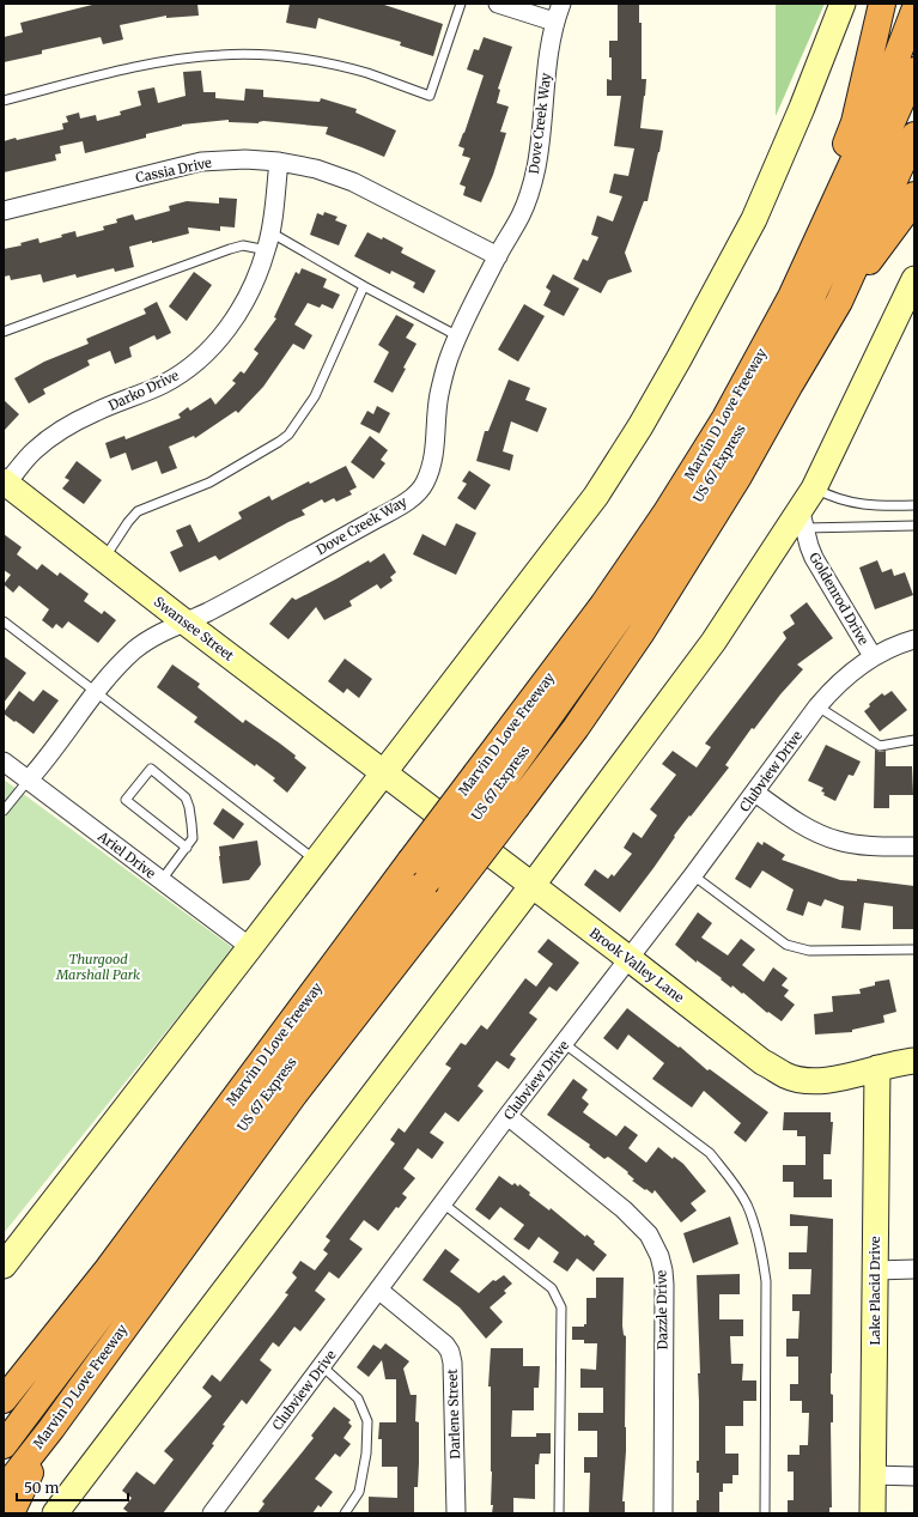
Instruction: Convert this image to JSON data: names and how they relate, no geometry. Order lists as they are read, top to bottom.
{
  "streets": {
    "highway": ["Marvin D Love Freeway", "US 67 Express"],
    "main road": ["Swansee Street", "Brook Valley Lane", "Lake Placid Drive"],
    "street": [
      "Dove Creek Way",
      "Cassia Drive",
      "Darko Drive",
      "Goldenrod Drive",
      "Clubview Drive",
      "Ariel Drive",
      "Dazzle Drive",
      "Darlene Street"
    ]
  },
  "crossings": [
    ["Dove Creek Way", "Cassia Drive"],
    ["Dove Creek Way", "Swansee Street"],
    ["Dove Creek Way", "Ariel Drive"],
    ["Cassia Drive", "Darko Drive"],
    ["Darko Drive", "Swansee Street"],
    ["Goldenrod Drive", "Clubview Drive"],
    ["Swansee Street", "Brook Valley Lane"],
    ["Clubview Drive", "Brook Valley Lane"],
    ["Clubview Drive", "Dazzle Drive"],
    ["Clubview Drive", "Darlene Street"],
    ["Brook Valley Lane", "Lake Placid Drive"]
  ],
  "parks": ["Thurgood Marshall Park"],
  "scale_bar": "50 m"
}
